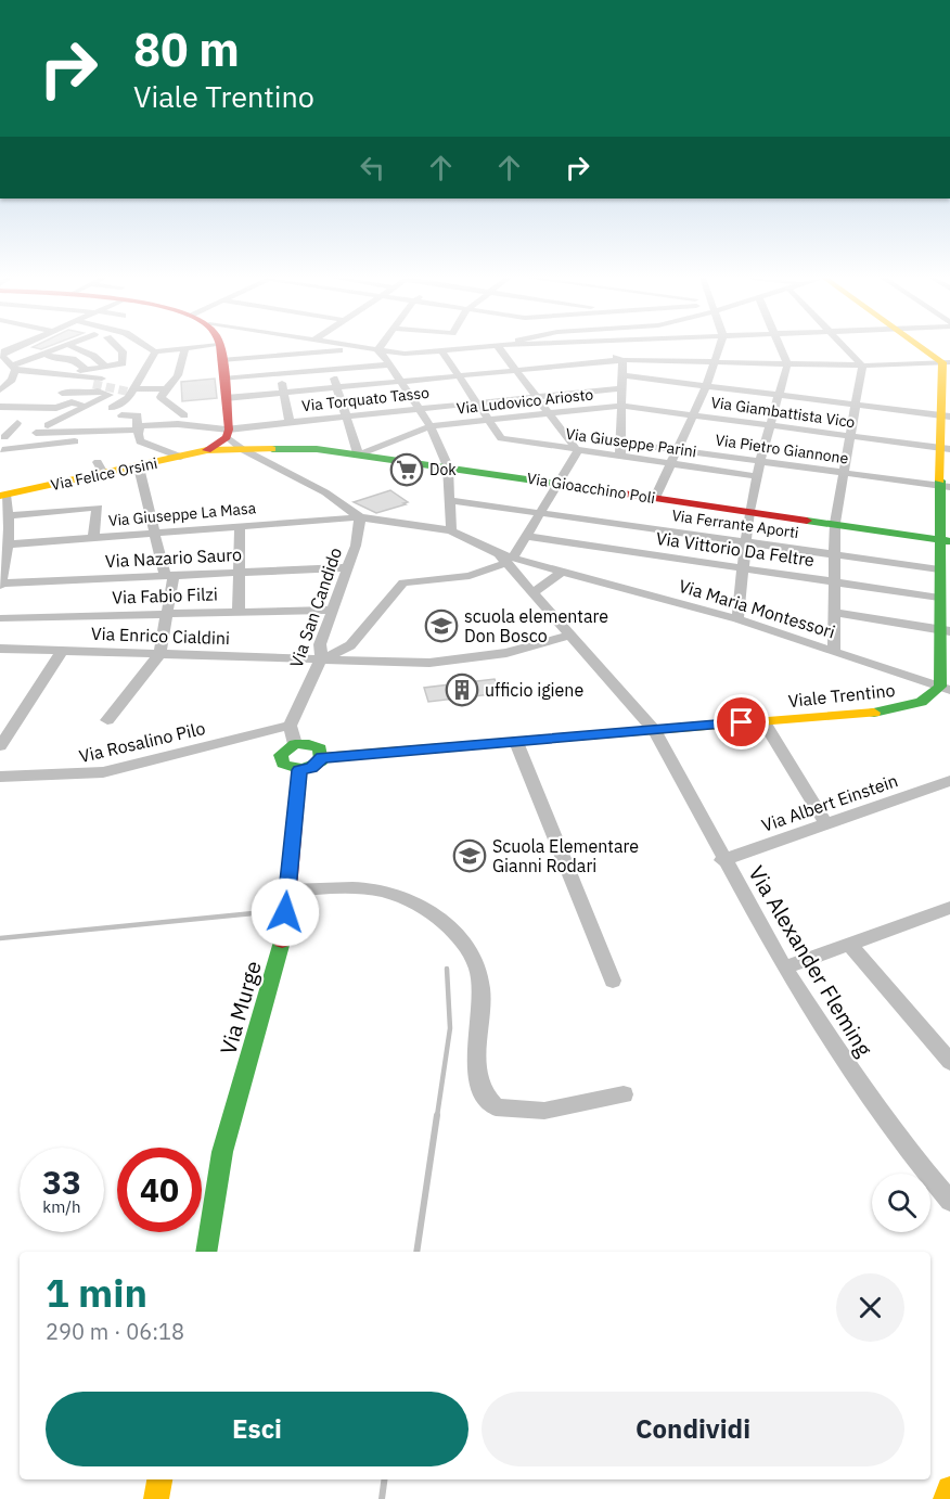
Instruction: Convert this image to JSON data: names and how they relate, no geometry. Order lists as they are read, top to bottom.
{
  "streets": {
    "street": [
      "Via Torquato Tasso",
      "Via Ludovico Ariosto",
      "Via Giambattista Vico",
      "Via Giuseppe Parini",
      "Via Pietro Giannone",
      "Via Felice Orsini",
      "Via Gioacchino Poli",
      "Via Giuseppe La Masa",
      "Via Ferrante Aporti",
      "Via Vittorio Da Feltre",
      "Via Nazario Sauro",
      "Via Fabio Filzi",
      "Via San Candido",
      "Via Maria Montessori",
      "Via Enrico Cialdini",
      "Viale Trentino",
      "Via Rosalino Pilo",
      "Via Albert Einstein",
      "Via Alexander Fleming",
      "Via Murge"
    ]
  },
  "crossings": [
    ["Via Ludovico Ariosto", "Via Giambattista Vico"],
    ["Via Ludovico Ariosto", "Via Giuseppe Parini"],
    ["Via Ludovico Ariosto", "Via Gioacchino Poli"],
    ["Via Felice Orsini", "Via Gioacchino Poli"],
    ["Via Giuseppe La Masa", "Via San Candido"],
    ["Via Giuseppe La Masa", "Via Maria Montessori"],
    ["Via Giuseppe La Masa", "Via Alexander Fleming"],
    ["Via Ferrante Aporti", "Via Vittorio Da Feltre"],
    ["Via Nazario Sauro", "Via San Candido"],
    ["Via Fabio Filzi", "Via San Candido"],
    ["Via San Candido", "Via Enrico Cialdini"],
    ["Via San Candido", "Via Rosalino Pilo"],
    ["Via Maria Montessori", "Viale Trentino"],
    ["Via Maria Montessori", "Via Alexander Fleming"],
    ["Via Enrico Cialdini", "Via Alexander Fleming"],
    ["Viale Trentino", "Via Alexander Fleming"],
    ["Viale Trentino", "Via Murge"],
    ["Via Albert Einstein", "Via Alexander Fleming"]
  ],
  "places": {
    "supermarket": ["Dok"],
    "school or university": ["scuola elementare Don Bosco", "Scuola Elementare Gianni Rodari"],
    "building": ["ufficio igiene"]
  },
  "page": {
    "turn": ["80 m", "Viale Trentino"],
    "speed": "33 km/h",
    "limit": "40",
    "heading": ["1 min", "290 m · 06:18"],
    "buttons": ["Esci", "Condividi"]
  }
}
